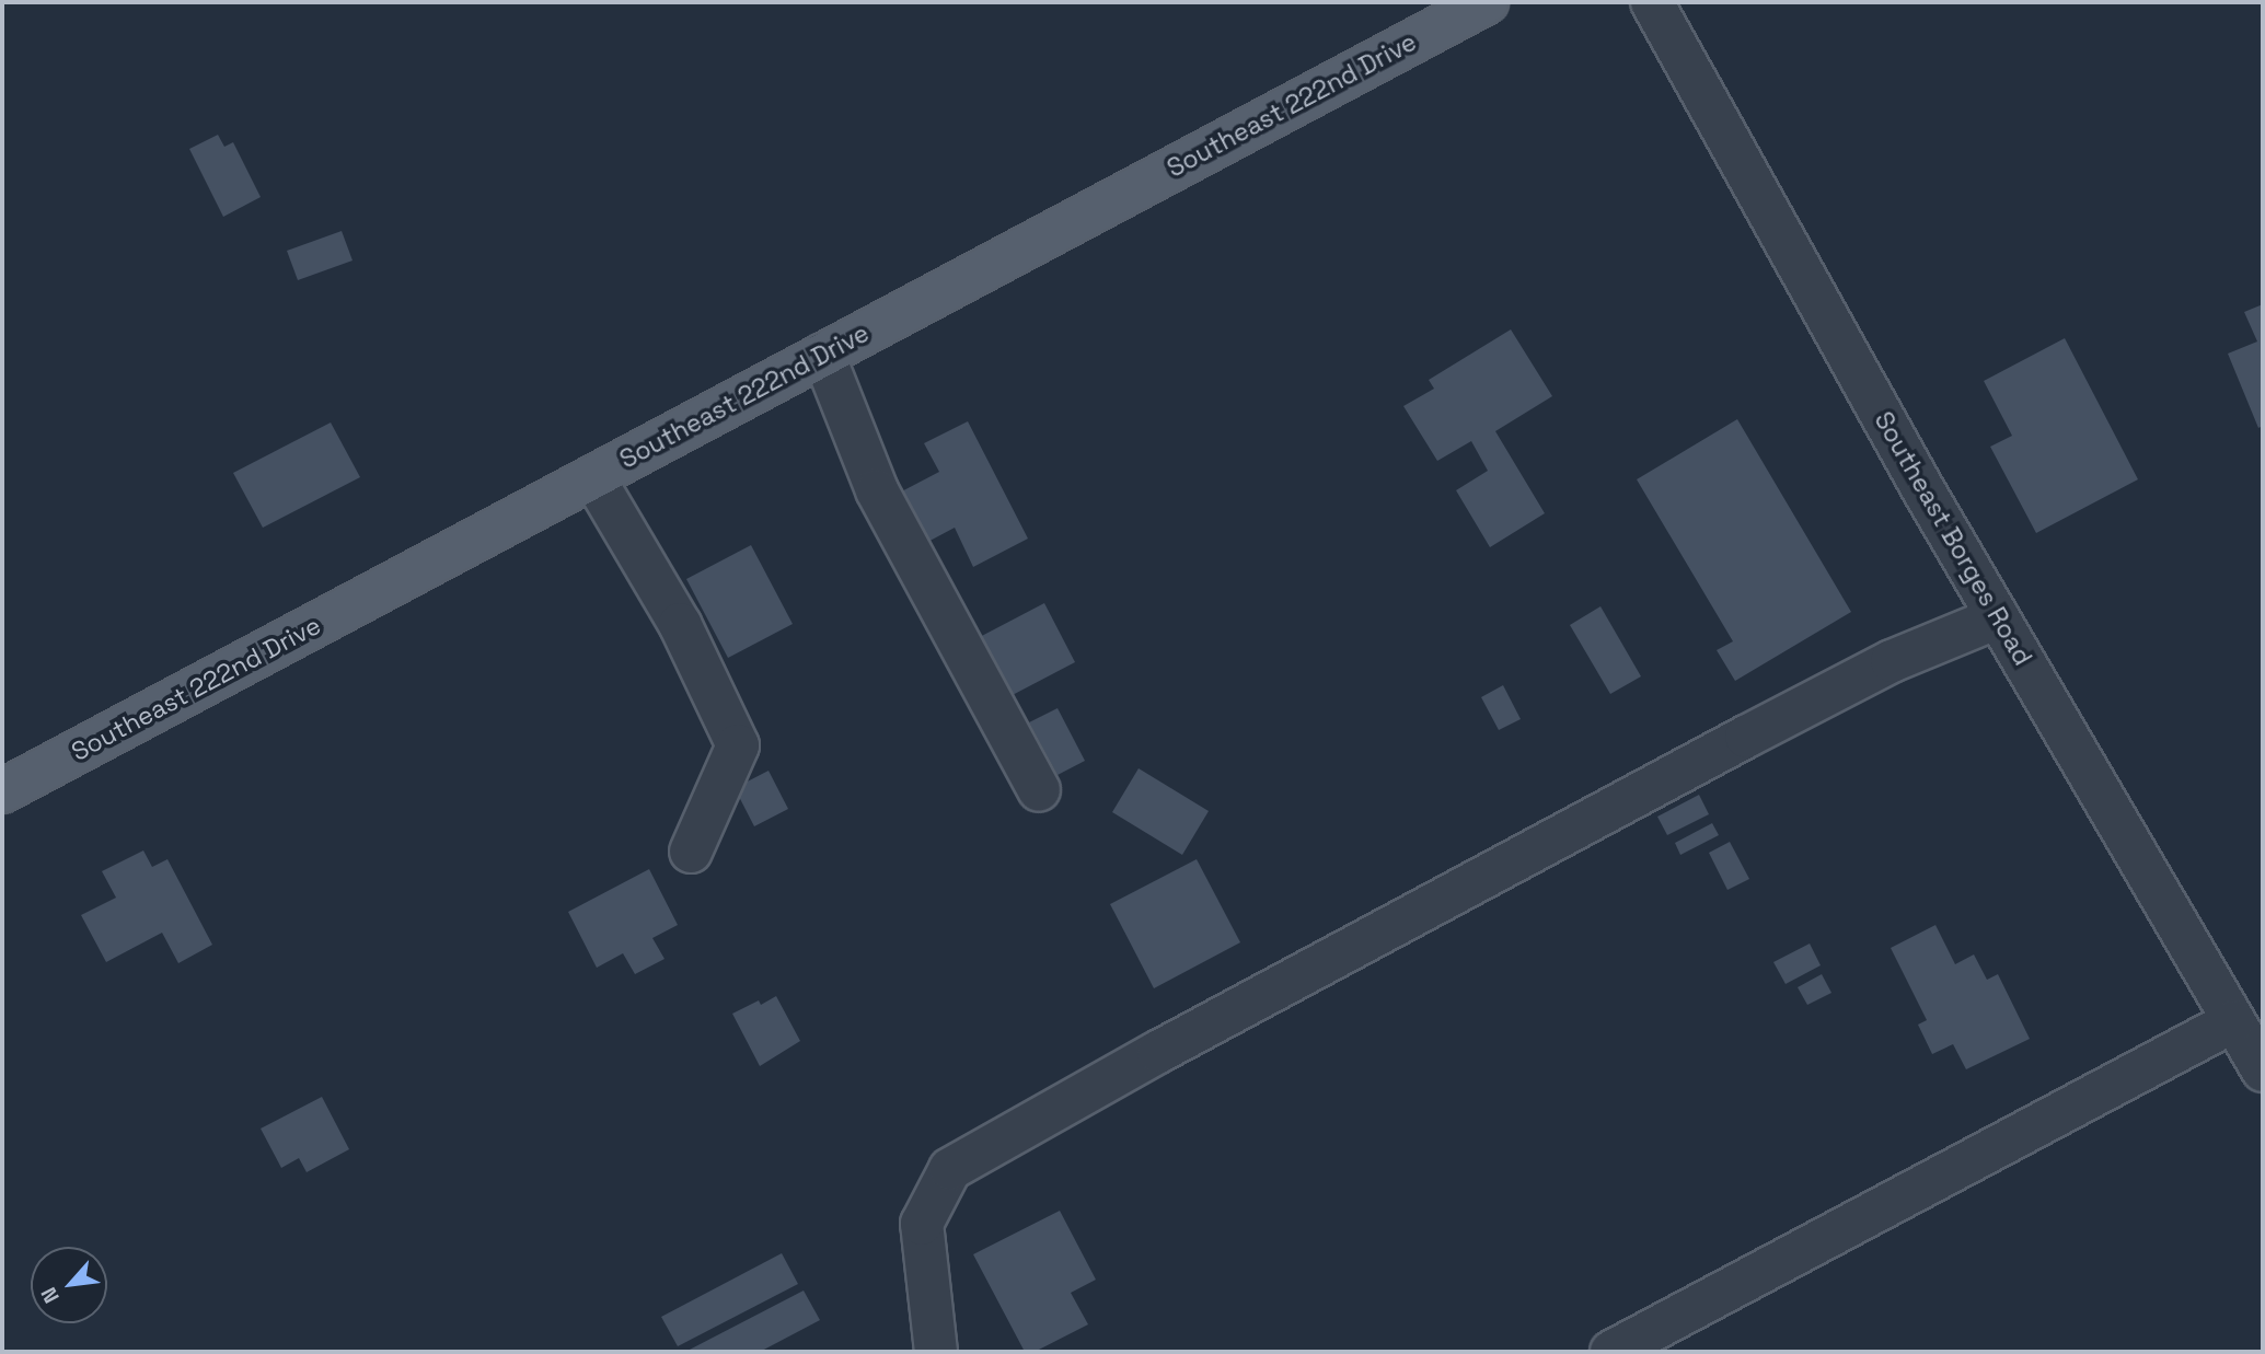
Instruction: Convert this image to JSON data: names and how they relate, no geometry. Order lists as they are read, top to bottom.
{
  "streets": {
    "main road": ["Southeast 222nd Drive"],
    "street": ["Southeast Borges Road"]
  },
  "north": "bottom left"
}
